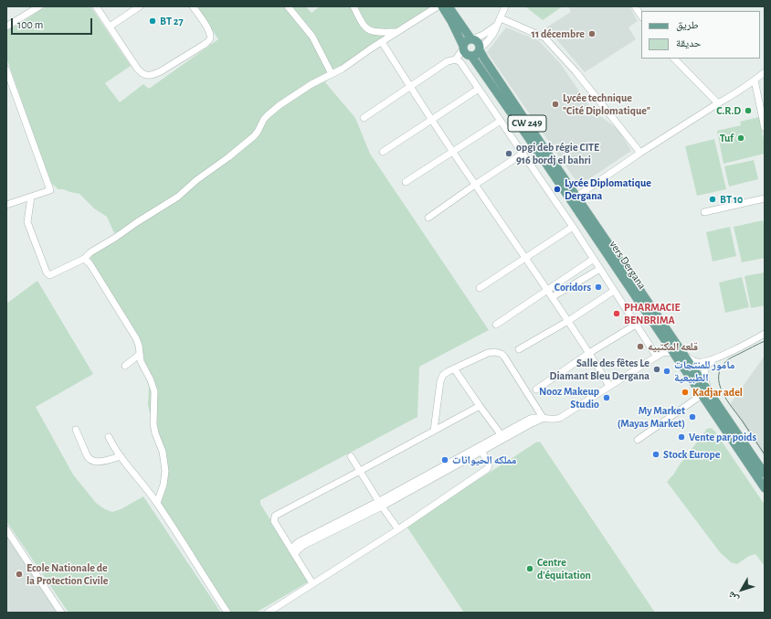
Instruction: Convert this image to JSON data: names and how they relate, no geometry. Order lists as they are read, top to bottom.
{
  "streets": {
    "main road": ["CW 249", "vers Dergana"]
  },
  "crossings": [
    ["CW 249", "vers Dergana"]
  ],
  "places": [
    "BT 27",
    "11 décembre",
    "Lycée technique \"Cité Diplomatique\"",
    "C.R.D",
    "Tuf",
    "opgi deb régie CITE 916 bordj el bahri",
    "Lycée Diplomatique Dergana",
    "BT 10",
    "Coridors",
    "PHARMACIE BENBRIMA",
    "قلعه المكتبيه",
    "Salle des fêtes Le Diamant Bleu Dergana",
    "مامور للمنتجات الطبيعية",
    "Kadjar adel",
    "Nooz Makeup Studio",
    "My Market (Mayas Market)",
    "Vente par poids",
    "Stock Europe",
    "مملكه الحيوانات",
    "Centre d'équitation",
    "Ecole Nationale de la Protection Civile"
  ],
  "legend": ["طريق", "حديقة"],
  "scale_bar": "100 m",
  "north": "bottom left"
}
